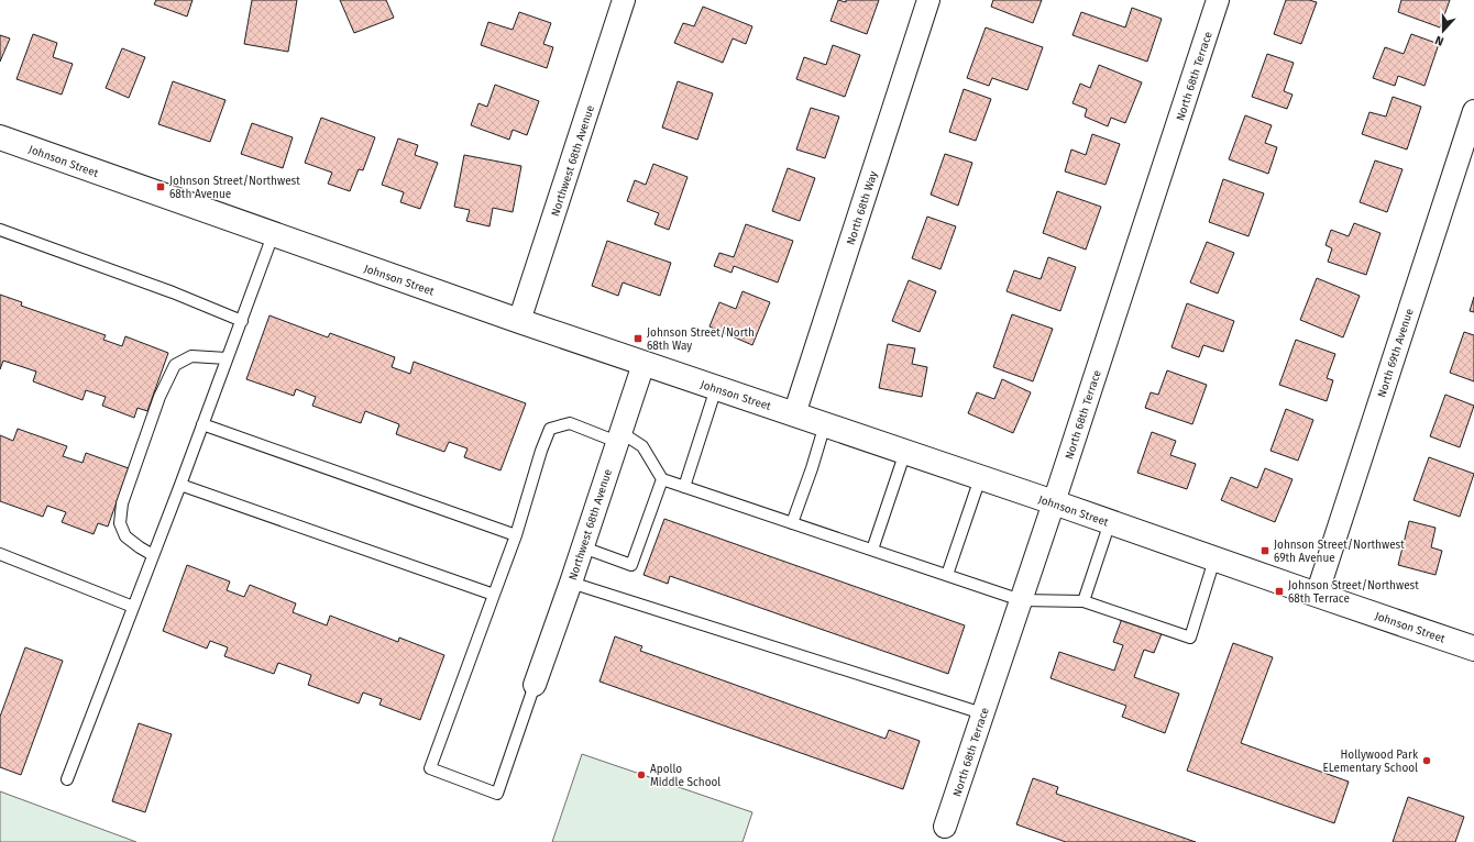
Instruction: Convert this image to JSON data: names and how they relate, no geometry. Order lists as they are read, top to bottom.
{
  "streets": {
    "street": [
      "North 68th Terrace",
      "Johnson Street",
      "Northwest 68th Avenue",
      "North 68th Way",
      "North 69th Avenue"
    ]
  },
  "crossings": [
    ["North 68th Terrace", "Johnson Street"],
    ["Johnson Street", "Northwest 68th Avenue"],
    ["Johnson Street", "North 68th Way"],
    ["Johnson Street", "North 69th Avenue"]
  ],
  "places": {
    "transit": [
      "Johnson Street/Northwest 68th Avenue",
      "Johnson Street/North 68th Way",
      "Johnson Street/Northwest 69th Avenue",
      "Johnson Street/Northwest 68th Terrace"
    ],
    "other": ["Hollywood Park ELementary School", "Apollo Middle School"]
  },
  "north": "bottom"
}
